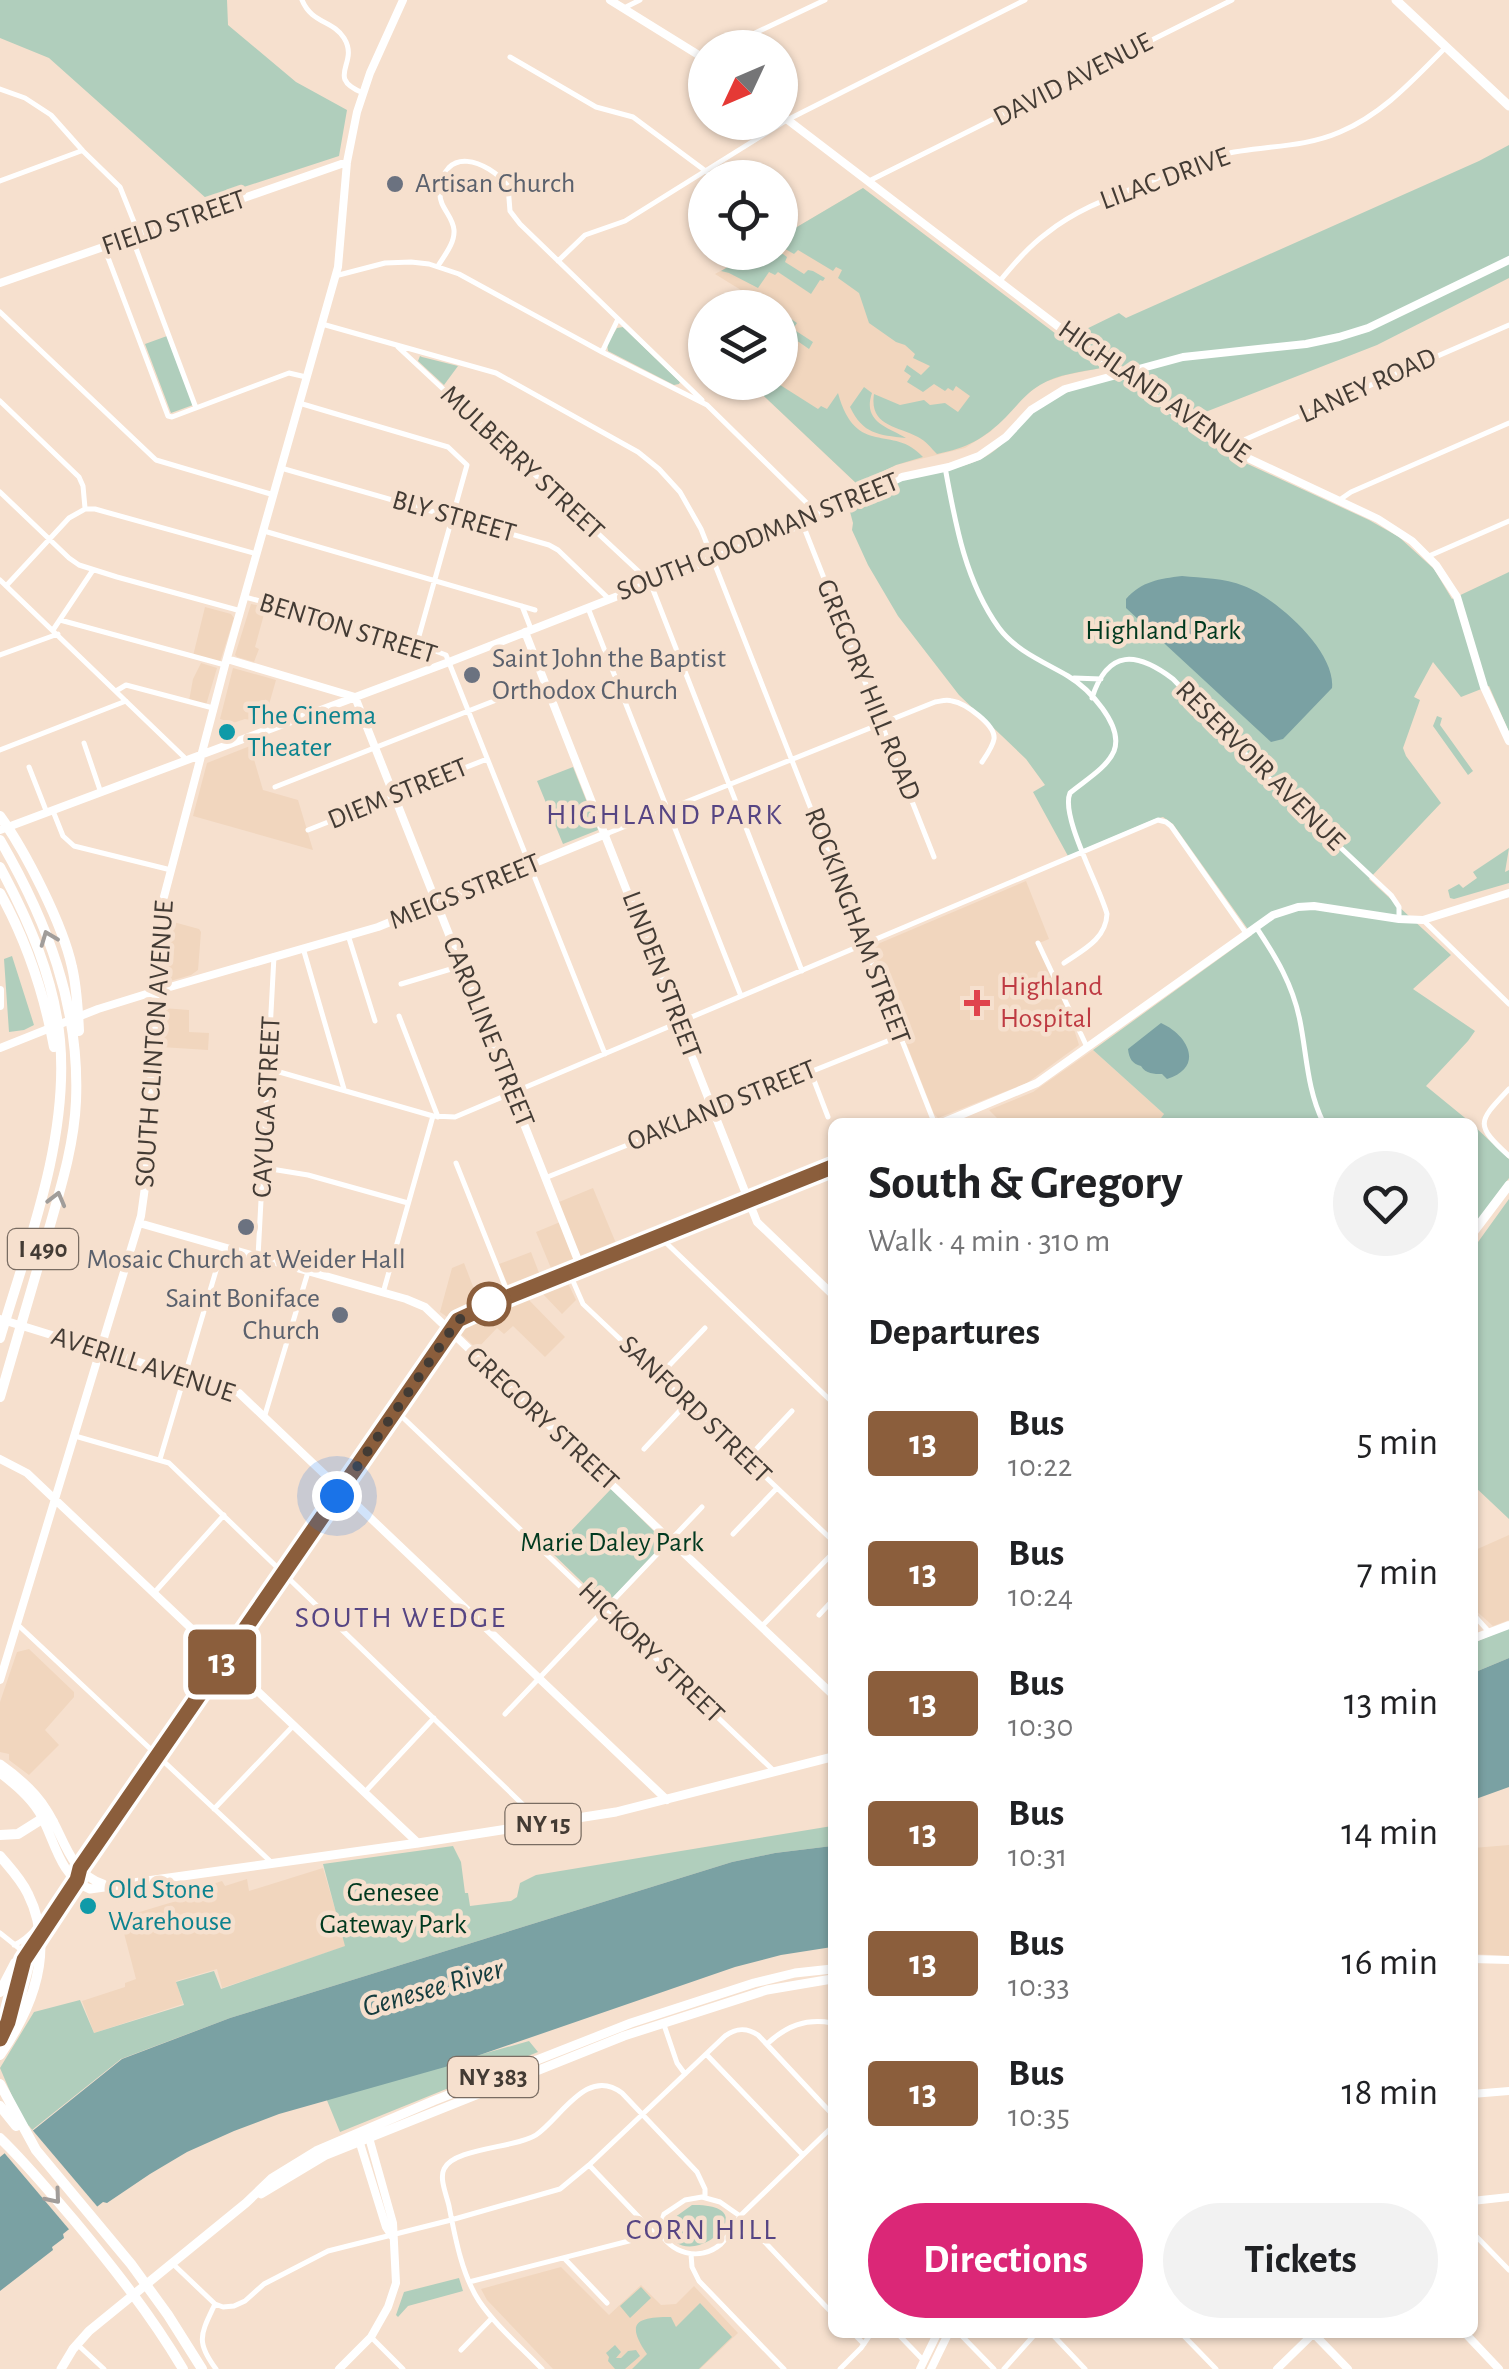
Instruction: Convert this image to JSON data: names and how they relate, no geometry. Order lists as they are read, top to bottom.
{
  "streets": {
    "highway": ["I 490"],
    "main road": ["NY 15", "NY 383"],
    "street": [
      "DAVID AVENUE",
      "LILAC DRIVE",
      "FIELD STREET",
      "LANEY ROAD",
      "HIGHLAND AVENUE",
      "MULBERRY STREET",
      "BLY STREET",
      "SOUTH GOODMAN STREET",
      "BENTON STREET",
      "GREGORY HILL ROAD",
      "RESERVOIR AVENUE",
      "DIEM STREET",
      "MEIGS STREET",
      "ROCKINGHAM STREET",
      "LINDEN STREET",
      "CAROLINE STREET",
      "SOUTH CLINTON AVENUE",
      "OAKLAND STREET",
      "CAYUGA STREET",
      "AVERILL AVENUE",
      "SANFORD STREET",
      "GREGORY STREET",
      "HICKORY STREET"
    ]
  },
  "crossings": [
    ["DAVID AVENUE", "HIGHLAND AVENUE"],
    ["LILAC DRIVE", "HIGHLAND AVENUE"],
    ["FIELD STREET", "SOUTH CLINTON AVENUE"],
    ["LANEY ROAD", "HIGHLAND AVENUE"],
    ["HIGHLAND AVENUE", "SOUTH GOODMAN STREET"],
    ["MULBERRY STREET", "SOUTH GOODMAN STREET"],
    ["MULBERRY STREET", "MEIGS STREET"],
    ["MULBERRY STREET", "ROCKINGHAM STREET"],
    ["BLY STREET", "SOUTH GOODMAN STREET"],
    ["BLY STREET", "SOUTH CLINTON AVENUE"],
    ["SOUTH GOODMAN STREET", "BENTON STREET"],
    ["SOUTH GOODMAN STREET", "GREGORY HILL ROAD"],
    ["SOUTH GOODMAN STREET", "ROCKINGHAM STREET"],
    ["SOUTH GOODMAN STREET", "LINDEN STREET"],
    ["SOUTH GOODMAN STREET", "CAROLINE STREET"],
    ["SOUTH GOODMAN STREET", "SOUTH CLINTON AVENUE"],
    ["SOUTH GOODMAN STREET", "I 490"],
    ["BENTON STREET", "DIEM STREET"],
    ["BENTON STREET", "MEIGS STREET"],
    ["BENTON STREET", "SOUTH CLINTON AVENUE"],
    ["GREGORY HILL ROAD", "MEIGS STREET"],
    ["DIEM STREET", "CAROLINE STREET"],
    ["MEIGS STREET", "ROCKINGHAM STREET"],
    ["MEIGS STREET", "LINDEN STREET"],
    ["MEIGS STREET", "CAROLINE STREET"],
    ["MEIGS STREET", "SOUTH CLINTON AVENUE"],
    ["MEIGS STREET", "CAYUGA STREET"],
    ["ROCKINGHAM STREET", "SOUTH CLINTON AVENUE"],
    ["ROCKINGHAM STREET", "OAKLAND STREET"],
    ["LINDEN STREET", "OAKLAND STREET"],
    ["CAROLINE STREET", "OAKLAND STREET"],
    ["SOUTH CLINTON AVENUE", "AVERILL AVENUE"],
    ["SOUTH CLINTON AVENUE", "GREGORY STREET"],
    ["CAYUGA STREET", "GREGORY STREET"],
    ["AVERILL AVENUE", "NY 15"],
    ["HICKORY STREET", "NY 15"]
  ],
  "districts": ["HIGHLAND PARK", "SOUTH WEDGE", "CORN HILL"],
  "water": ["Genesee River"],
  "parks": ["Highland Park", "Marie Daley Park", "Genesee Gateway Park"],
  "places": {
    "other": [
      "Artisan Church",
      "Saint John the Baptist Orthodox Church",
      "The Cinema Theater",
      "Mosaic Church at Weider Hall",
      "Saint Boniface Church",
      "Old Stone Warehouse"
    ],
    "health": ["Highland Hospital"]
  },
  "lines": ["bus line 13"],
  "north": "bottom left",
  "page": {
    "on_map": "13",
    "heading": [
      ["South & Gregory", "Walk · 4 min · 310 m"],
      "Departures"
    ],
    "list": [
      {
        "mark": "13",
        "name": "Bus",
        "note": "10:22",
        "value": "5 min"
      },
      {
        "mark": "13",
        "name": "Bus",
        "note": "10:24",
        "value": "7 min"
      },
      {
        "mark": "13",
        "name": "Bus",
        "note": "10:30",
        "value": "13 min"
      },
      {
        "mark": "13",
        "name": "Bus",
        "note": "10:31",
        "value": "14 min"
      },
      {
        "mark": "13",
        "name": "Bus",
        "note": "10:33",
        "value": "16 min"
      },
      {
        "mark": "13",
        "name": "Bus",
        "note": "10:35",
        "value": "18 min"
      }
    ],
    "buttons": ["Directions", "Tickets"]
  }
}
